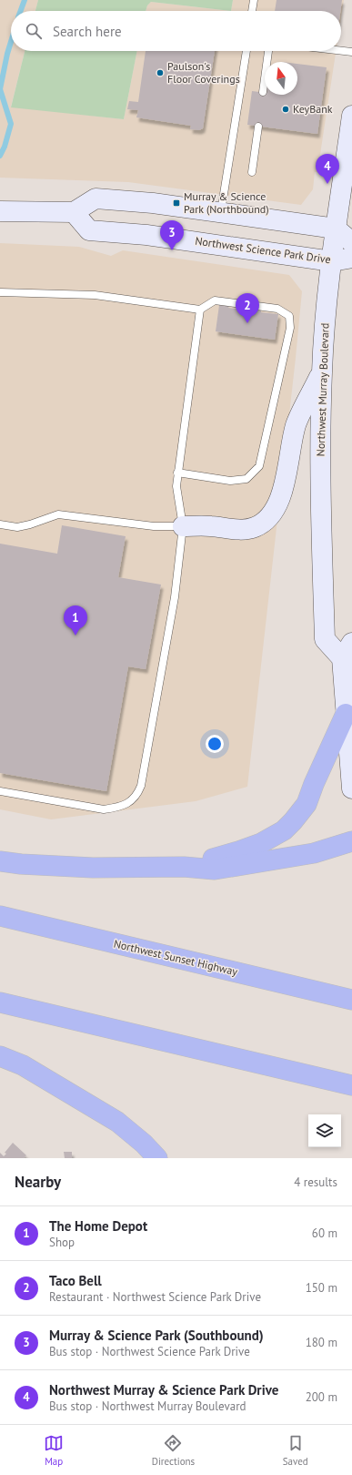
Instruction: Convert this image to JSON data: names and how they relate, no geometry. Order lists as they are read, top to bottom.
{
  "streets": {
    "highway": ["Northwest Sunset Highway"],
    "main road": ["Northwest Science Park Drive", "Northwest Murray Boulevard"]
  },
  "crossings": [
    ["Northwest Science Park Drive", "Northwest Murray Boulevard"]
  ],
  "places": {
    "other": ["Paulson's Floor Coverings", "KeyBank"],
    "transit": ["Murray & Science Park (Northbound)"]
  },
  "north": "top",
  "page": {
    "search": "Search here",
    "pins": [
      "4",
      "3",
      "2",
      "1"
    ],
    "heading": ["Nearby", "4 results"],
    "list": [
      {
        "mark": "1",
        "name": "The Home Depot",
        "note": "Shop",
        "value": "60 m"
      },
      {
        "mark": "2",
        "name": "Taco Bell",
        "note": "Restaurant · Northwest Science Park Drive",
        "value": "150 m"
      },
      {
        "mark": "3",
        "name": "Murray & Science Park (Southbound)",
        "note": "Bus stop · Northwest Science Park Drive",
        "value": "180 m"
      },
      {
        "mark": "4",
        "name": "Northwest Murray & Science Park Drive",
        "note": "Bus stop · Northwest Murray Boulevard",
        "value": "200 m"
      }
    ],
    "nav": ["Map", "Directions", "Saved"]
  }
}
